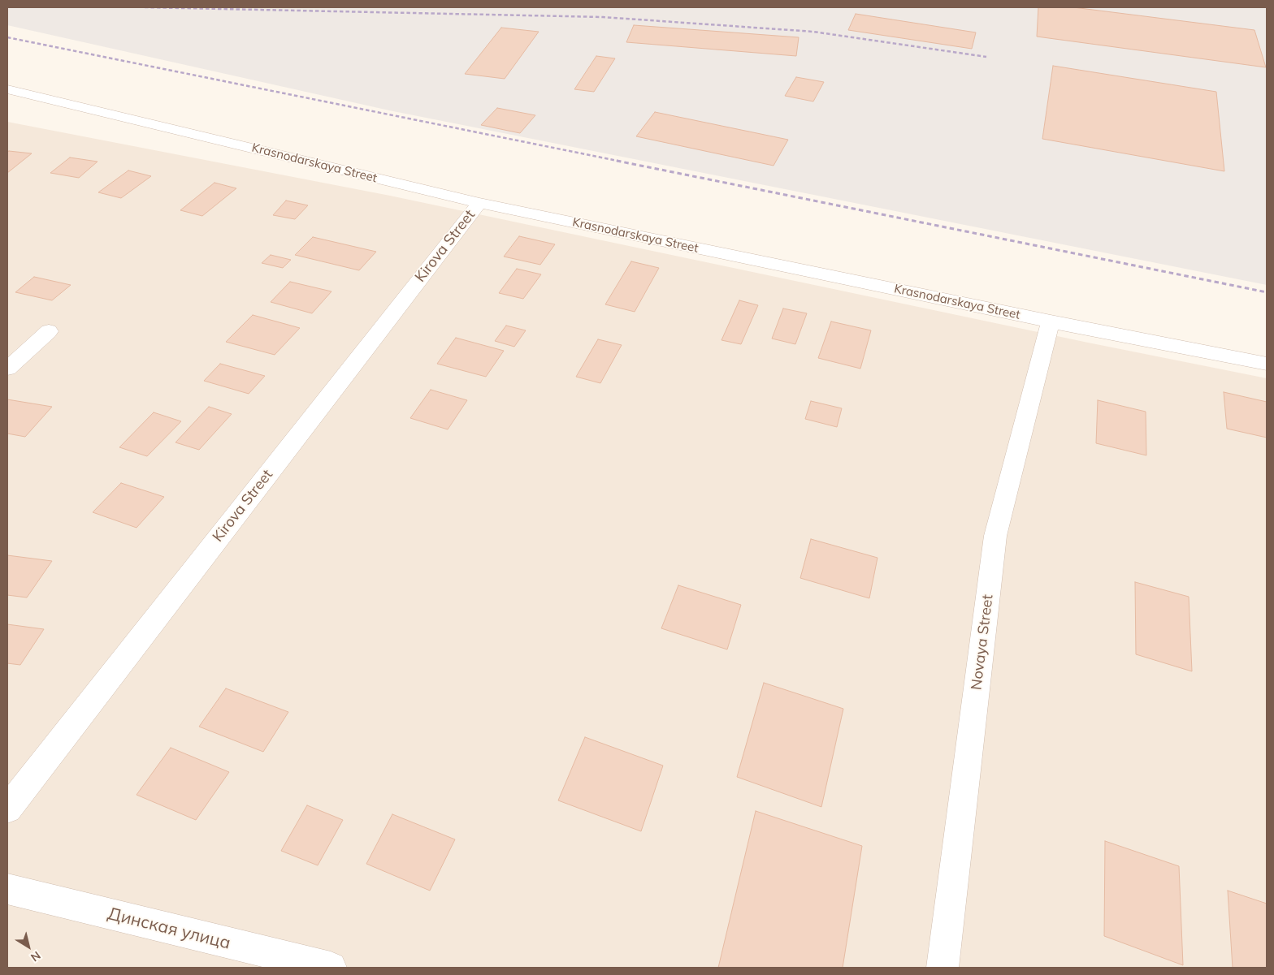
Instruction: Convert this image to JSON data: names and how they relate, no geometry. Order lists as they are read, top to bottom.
{
  "streets": {
    "street": [
      "Krasnodarskaya Street",
      "Kirova Street",
      "Novaya Street",
      "Динская улица"
    ]
  },
  "crossings": [
    ["Krasnodarskaya Street", "Kirova Street"],
    ["Krasnodarskaya Street", "Novaya Street"]
  ],
  "north": "bottom right"
}
